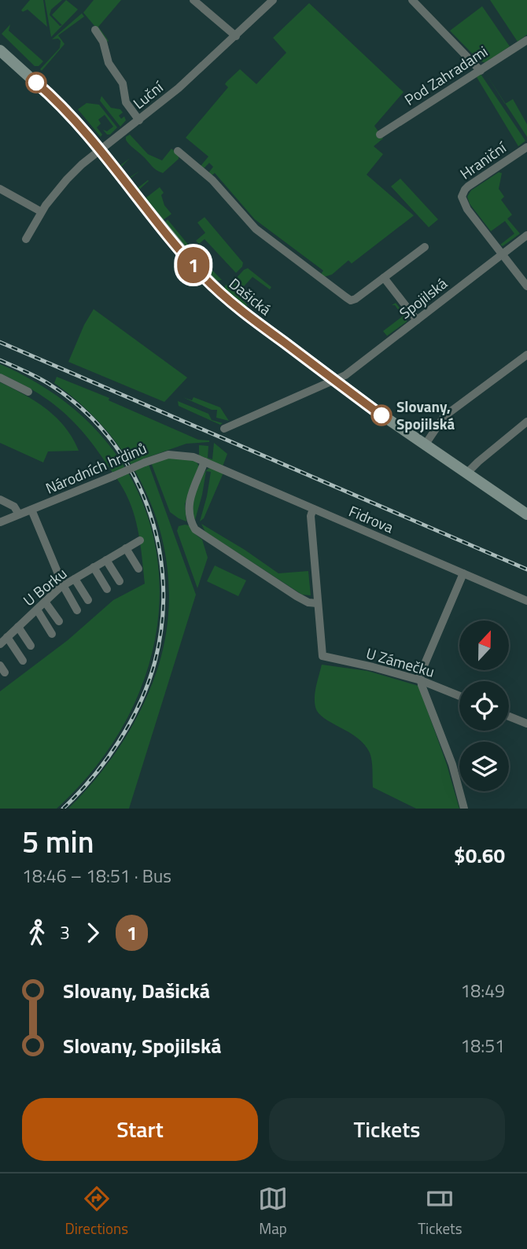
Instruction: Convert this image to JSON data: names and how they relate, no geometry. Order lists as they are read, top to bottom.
{
  "streets": {
    "main road": ["Dašická"],
    "street": [
      "Pod Zahradami",
      "Luční",
      "Hraniční",
      "Spojilská",
      "Národních hrdinů",
      "Fidrova",
      "U Borku",
      "U Zámečku"
    ]
  },
  "crossings": [
    ["Luční", "Dašická"],
    ["Hraniční", "Spojilská"],
    ["Dašická", "Spojilská"],
    ["Národních hrdinů", "Fidrova"]
  ],
  "places": ["Slovany, Spojilská"],
  "lines": ["bus line 1"],
  "north": "top",
  "page": {
    "on_map": "1",
    "heading": ["5 min", "18:46 – 18:51 · Bus", "$0.60"],
    "legs": ["3", "1"],
    "list": [
      {
        "name": "Slovany, Dašická",
        "value": "18:49"
      },
      {
        "name": "Slovany, Spojilská",
        "value": "18:51"
      }
    ],
    "buttons": ["Start", "Tickets"],
    "tabs": ["Directions", "Map", "Tickets"]
  }
}
